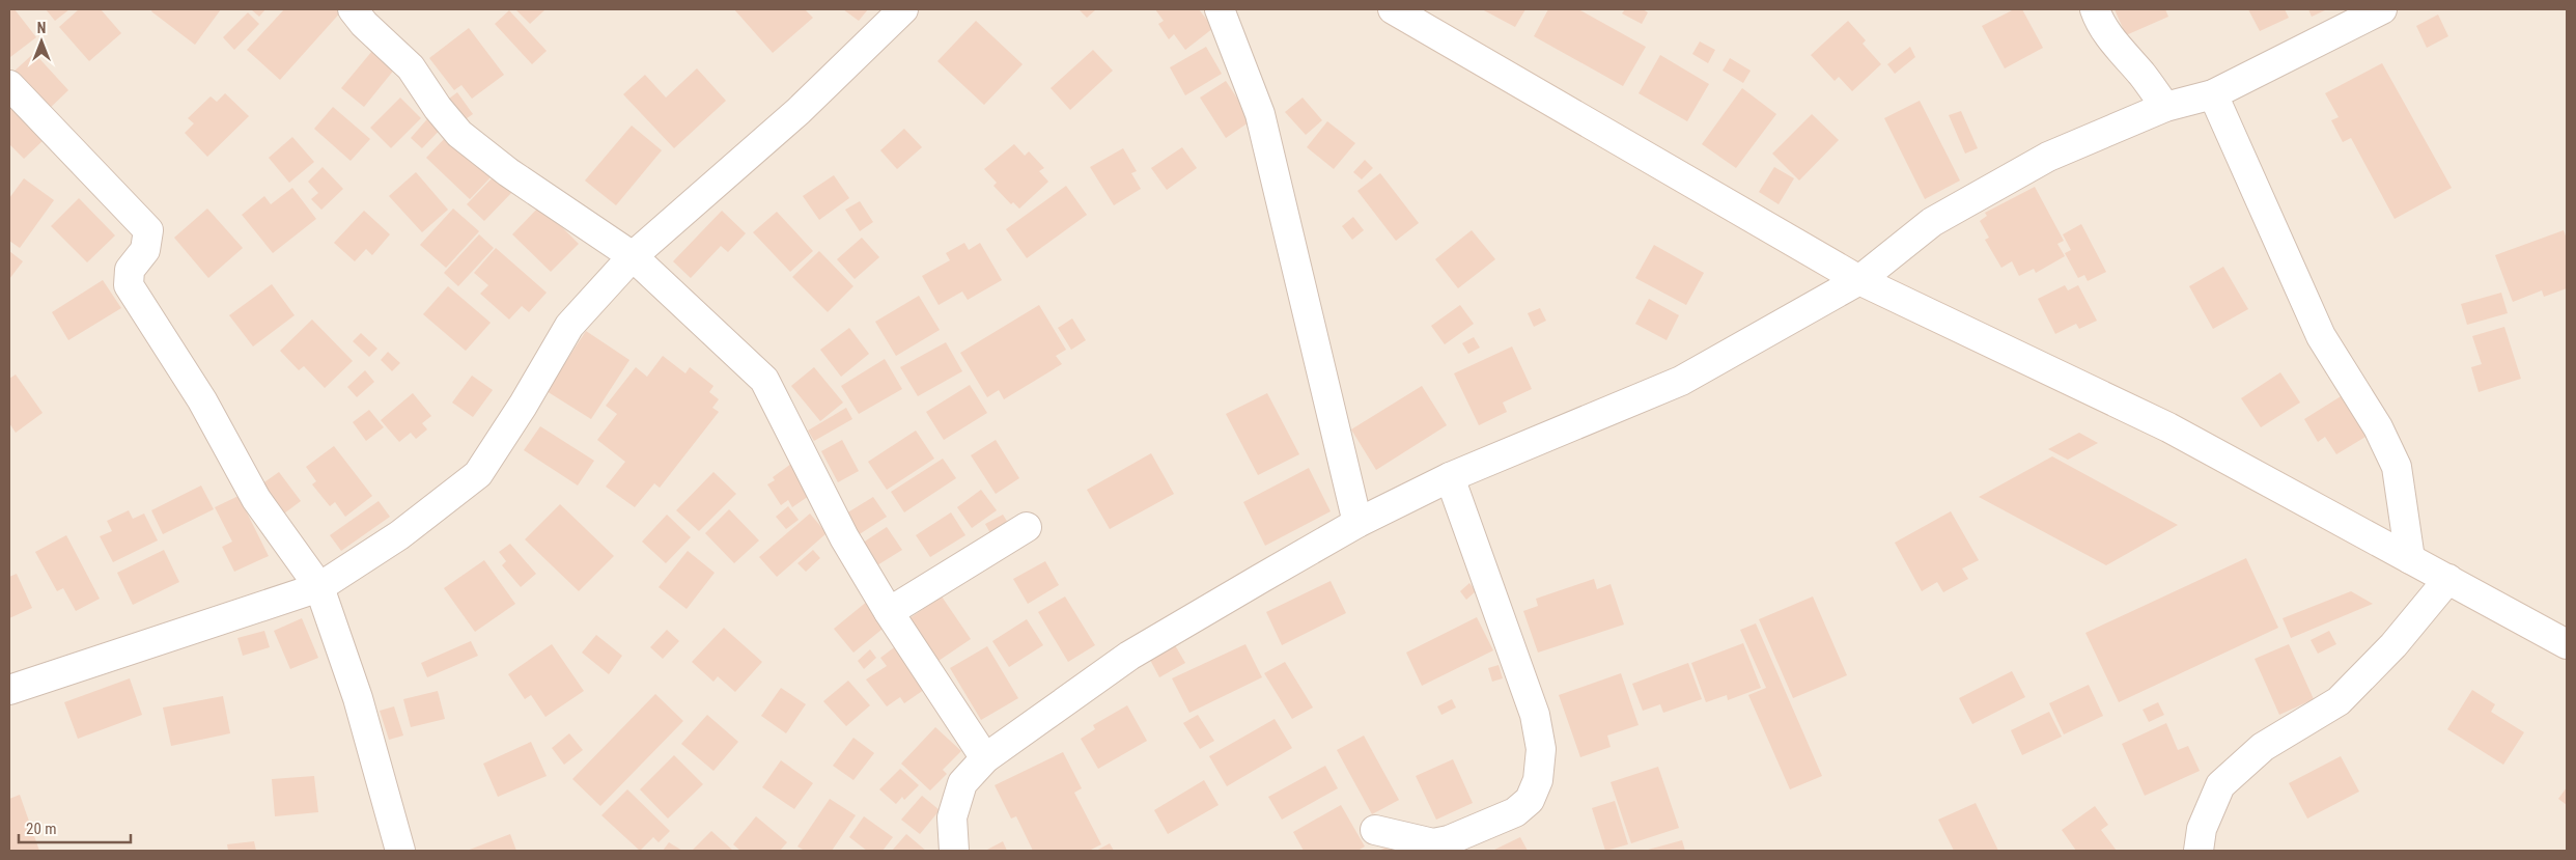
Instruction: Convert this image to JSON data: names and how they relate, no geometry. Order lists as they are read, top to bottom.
{
  "scale_bar": "20 m",
  "north": "top"
}
